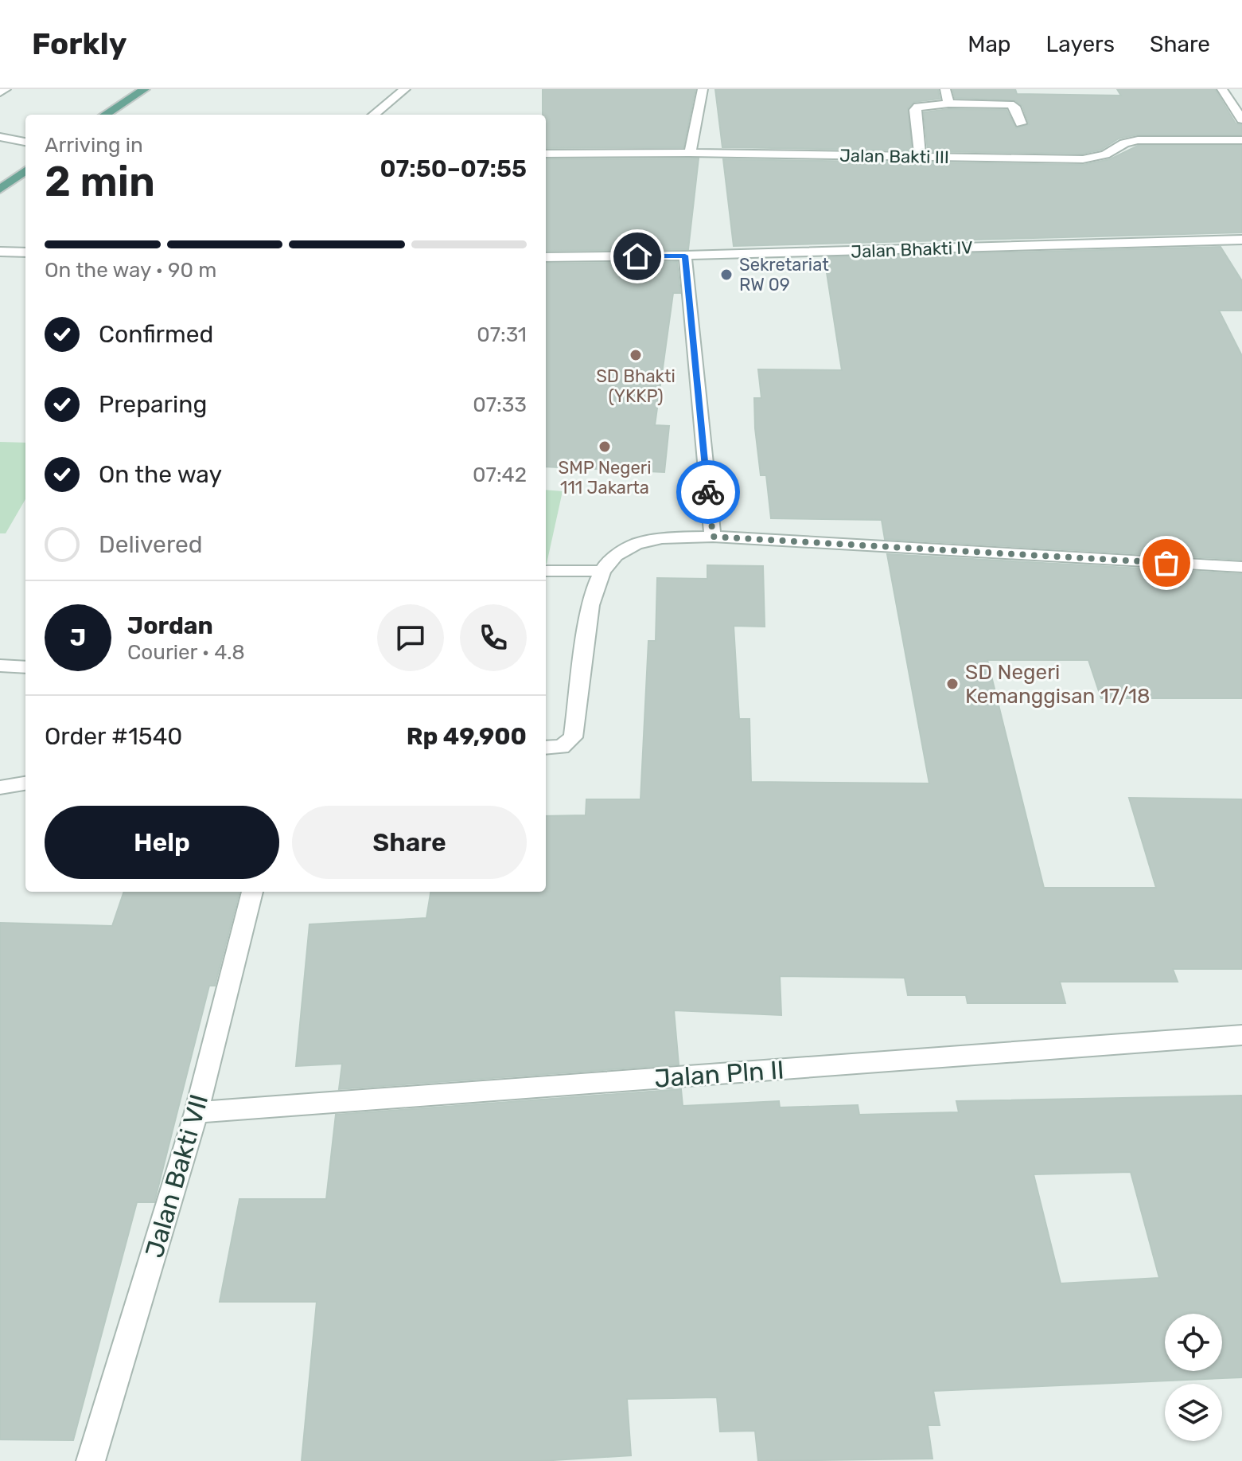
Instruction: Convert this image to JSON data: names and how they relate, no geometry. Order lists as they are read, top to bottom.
{
  "streets": {
    "street": [
      "Jalan Bakti III",
      "Jalan Bhakti IV",
      "Jalan Pln II",
      "Jalan Bakti VII"
    ]
  },
  "crossings": [
    ["Jalan Pln II", "Jalan Bakti VII"]
  ],
  "places": [
    "Sekretariat RW 09",
    "SD Bhakti (YKKP)",
    "SMP Negeri 111 Jakarta",
    "SD Negeri Kemanggisan 17/18"
  ],
  "page": {
    "header": "Forkly",
    "nav": ["Map", "Layers", "Share"],
    "heading": ["2 min", "Arriving in", "07:50–07:55"],
    "panel": [
      "Jordan",
      "Courier · 4.8",
      "Order #1540",
      "Rp 49,900"
    ],
    "bar": "On the way · 90 m",
    "list": [
      ["Confirmed", "07:31"],
      ["Preparing", "07:33"],
      ["On the way", "07:42"],
      "Delivered"
    ],
    "round": "J",
    "buttons": ["Help", "Share"]
  }
}
